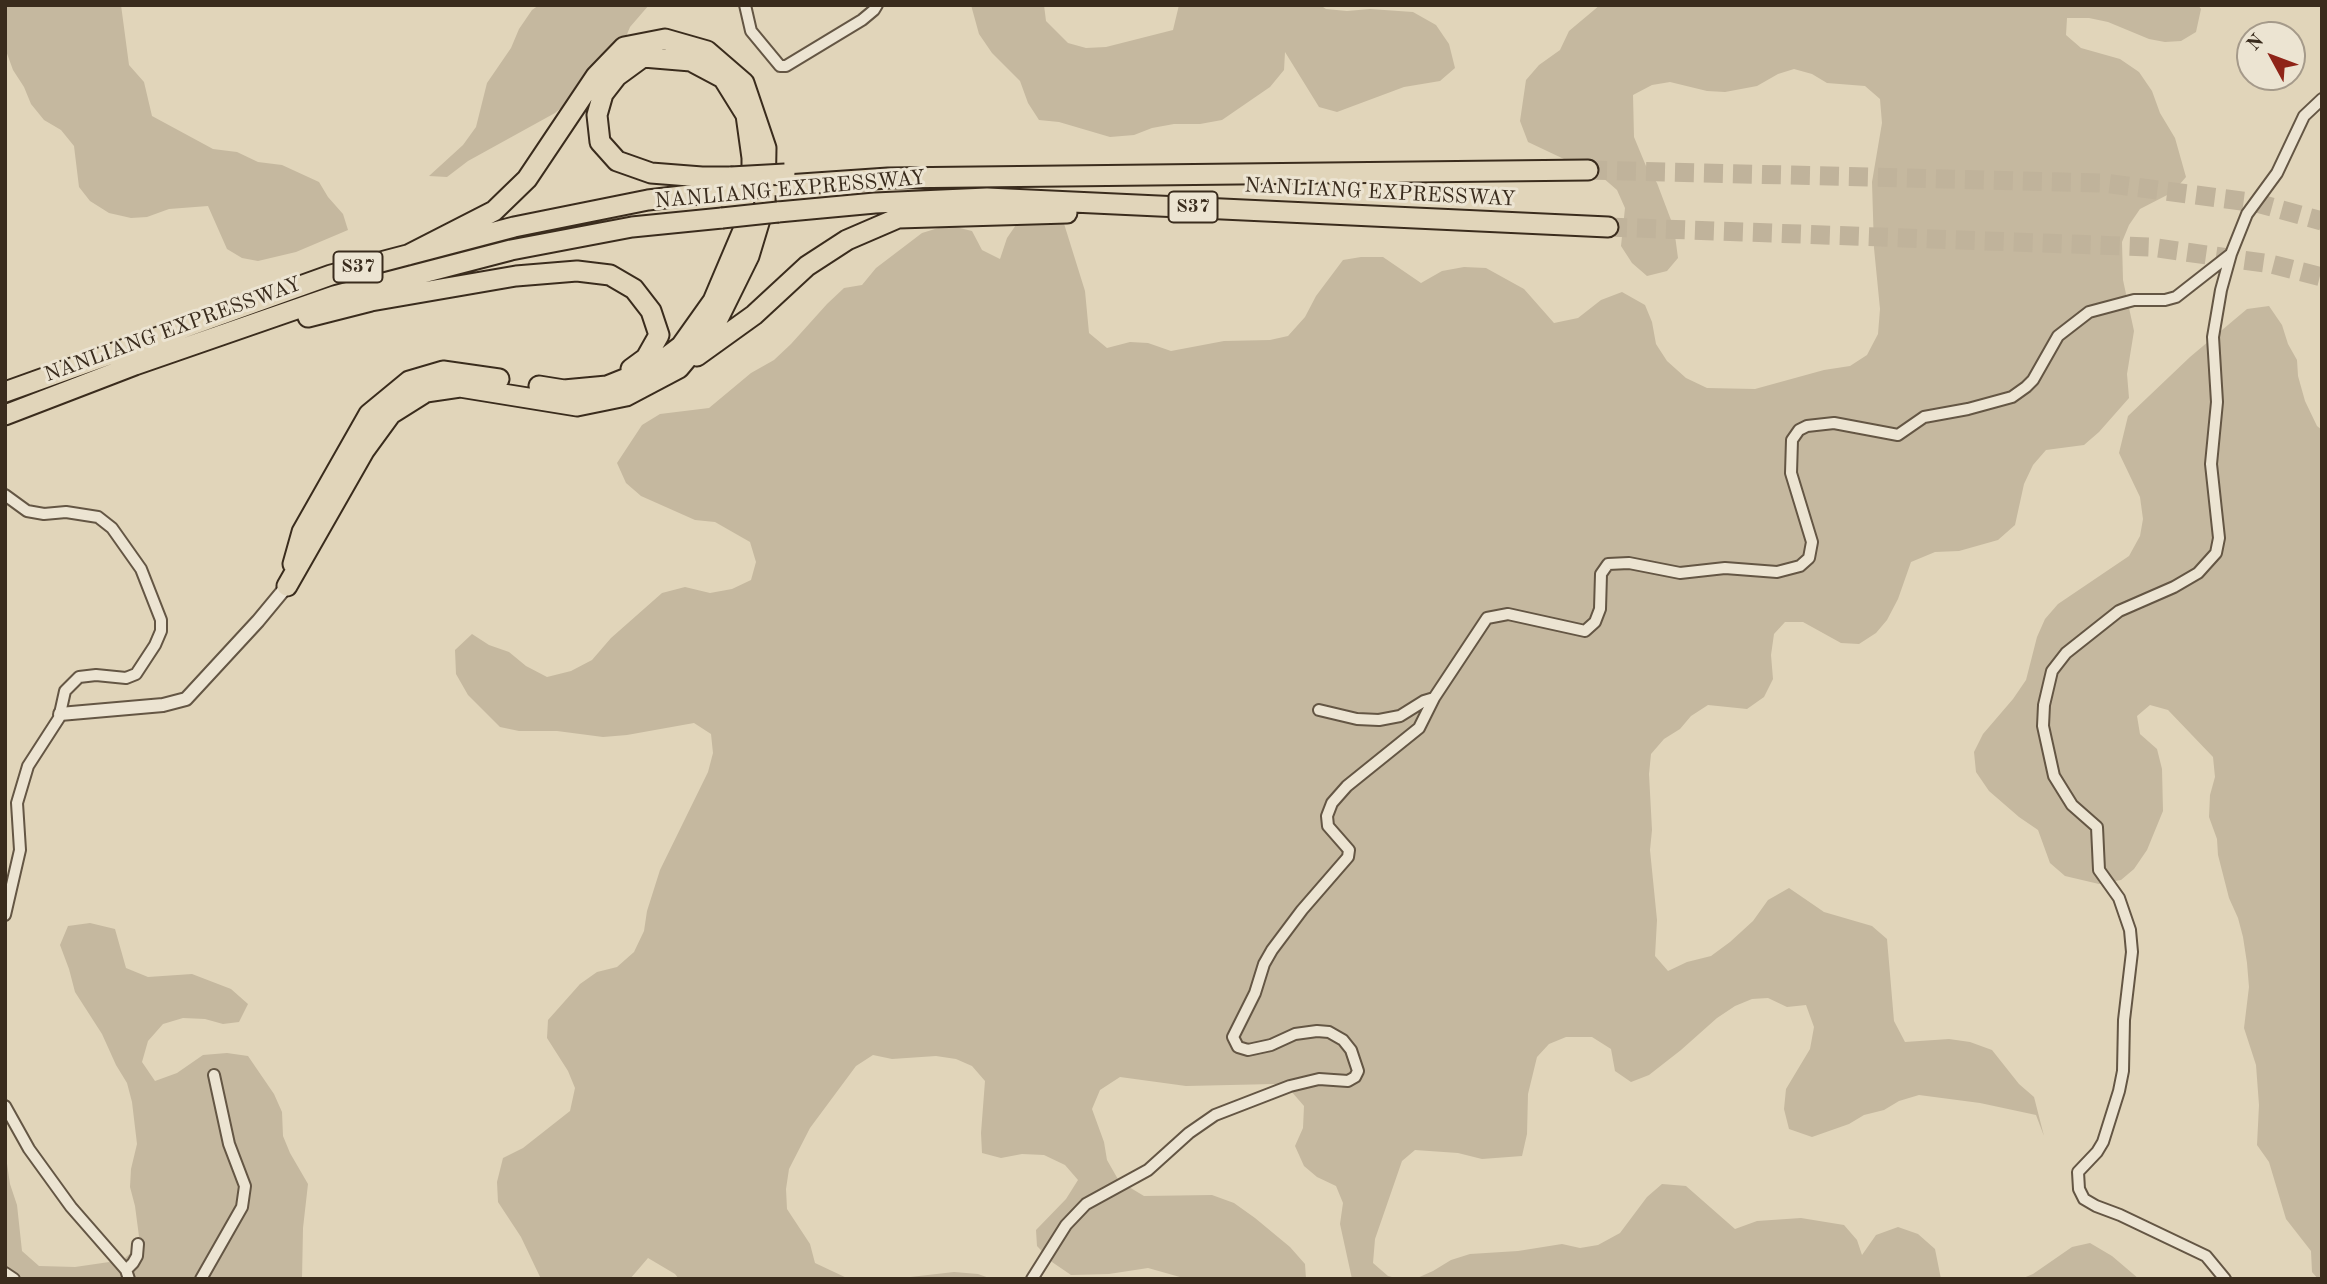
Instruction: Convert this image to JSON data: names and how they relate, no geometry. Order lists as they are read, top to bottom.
{
  "streets": {
    "highway": ["NANLIANG EXPRESSWAY", "S37"]
  },
  "north": "top left"
}
